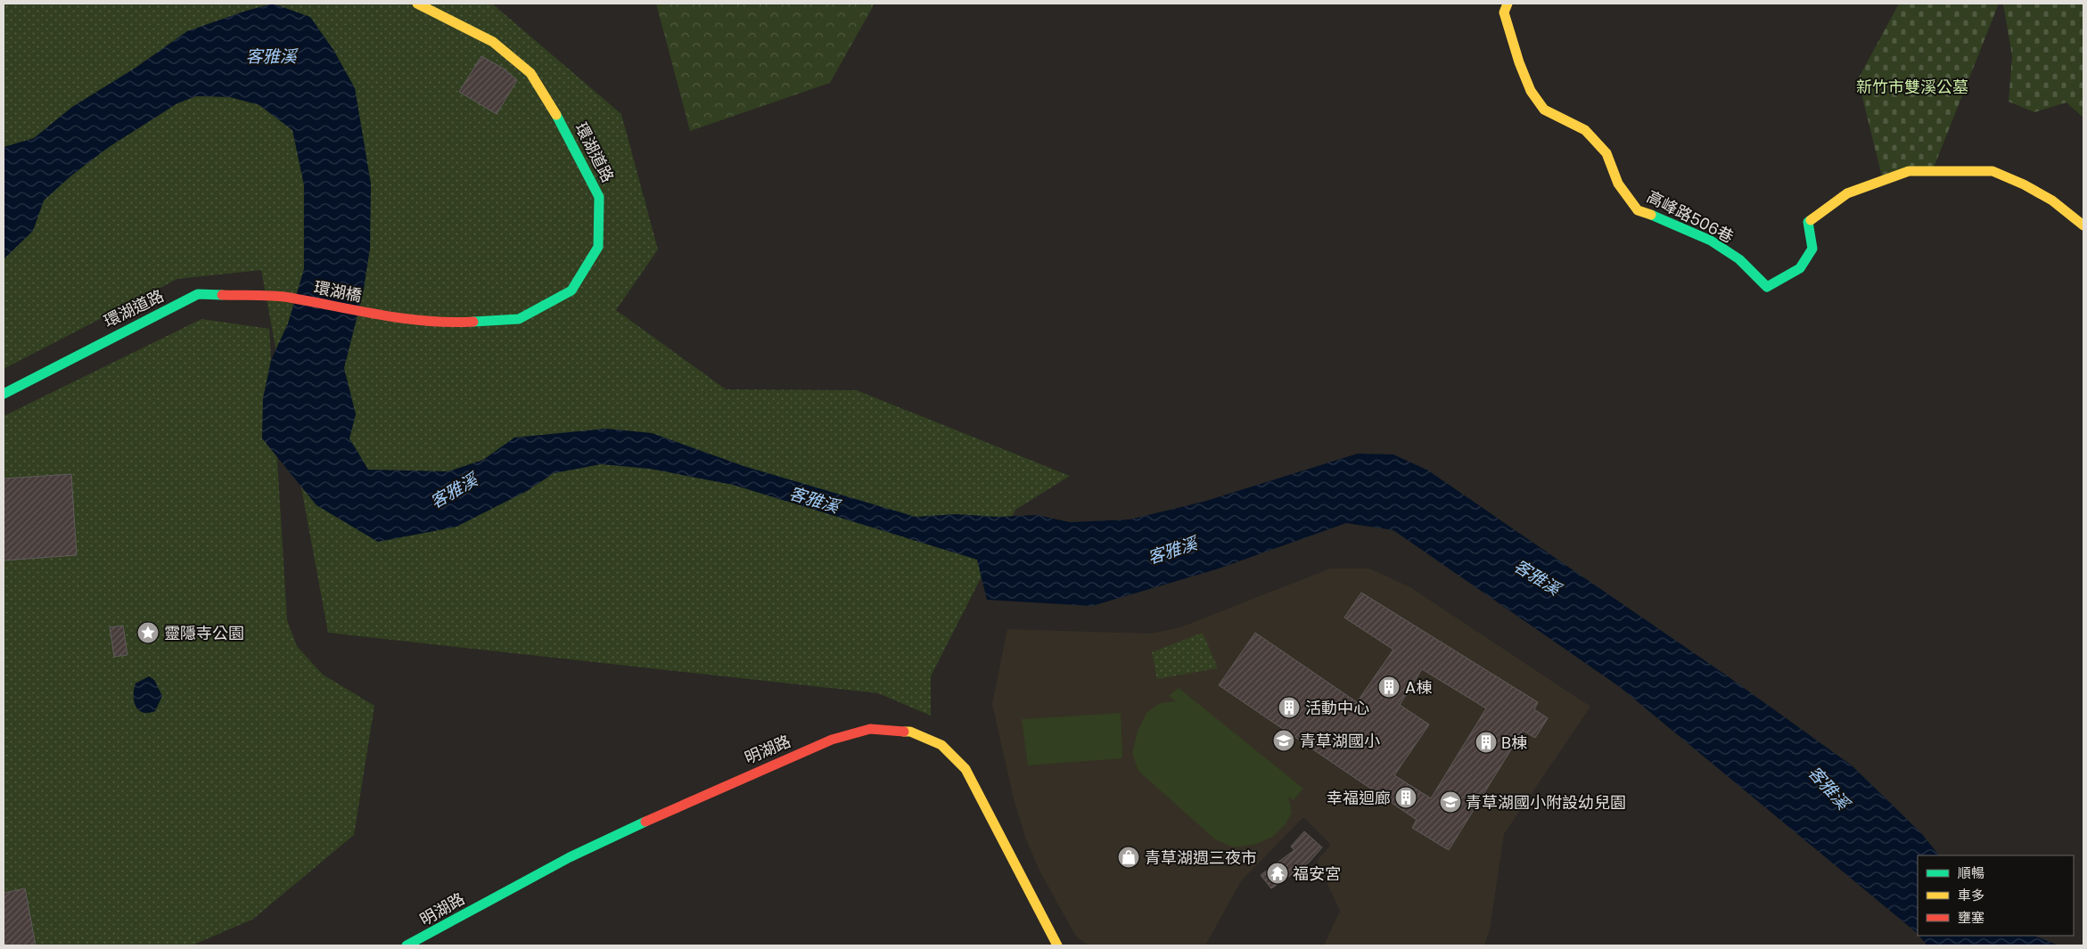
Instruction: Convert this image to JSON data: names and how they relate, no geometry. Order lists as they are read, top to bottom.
{
  "streets": {
    "street": [
      "環湖道路",
      "高峰路506巷",
      "環湖橋",
      "明湖路"
    ]
  },
  "crossings": [
    ["環湖道路", "環湖橋"]
  ],
  "water": ["客雅溪"],
  "parks": ["新竹市雙溪公墓"],
  "places": {
    "place": ["靈隱寺公園"],
    "building": [
      "A棟",
      "活動中心",
      "B棟",
      "幸福迴廊"
    ],
    "school or university": ["青草湖國小", "青草湖國小附設幼兒園"],
    "shop": ["青草湖週三夜市"],
    "temple": ["福安宮"]
  },
  "legend": ["順暢", "車多", "壅塞"]
}
